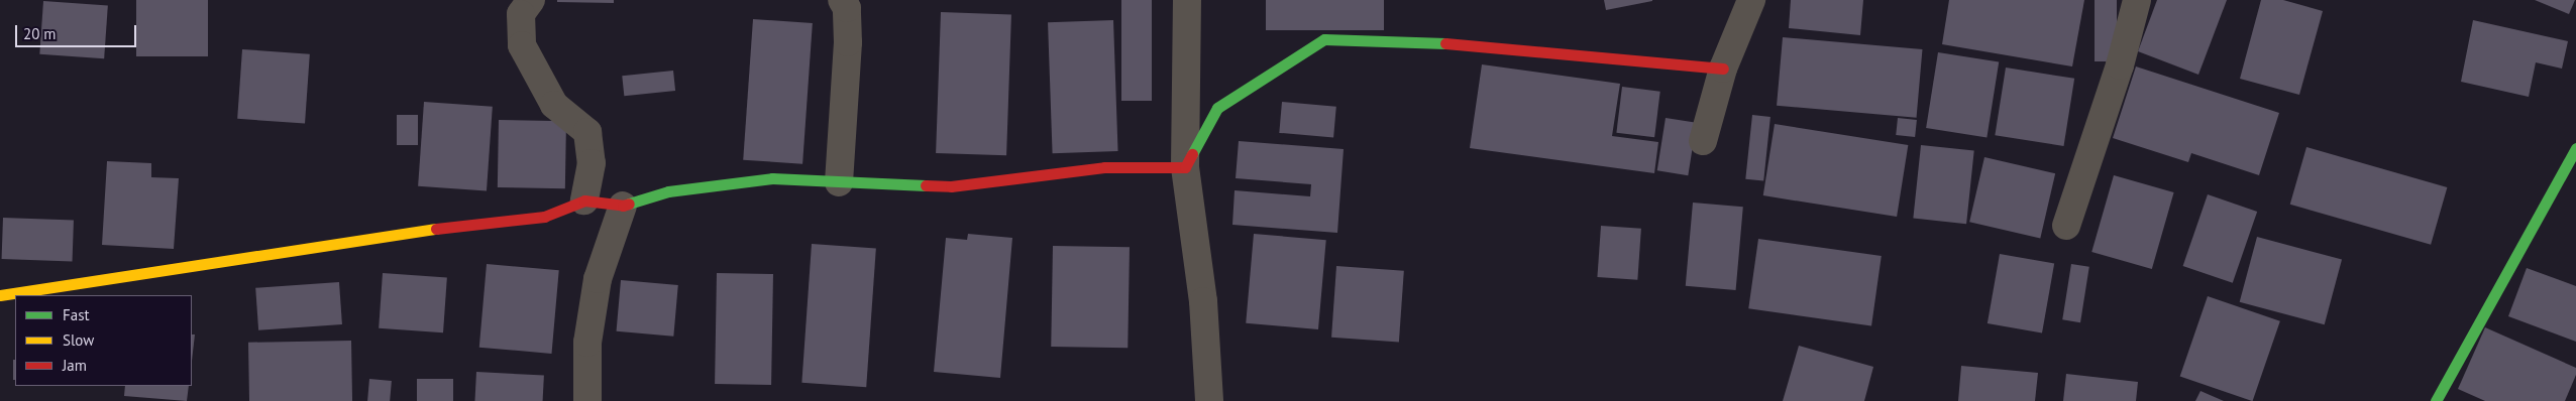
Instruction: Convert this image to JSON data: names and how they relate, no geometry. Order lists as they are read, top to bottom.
{
  "legend": ["Fast", "Slow", "Jam"],
  "scale_bar": "20 m"
}
